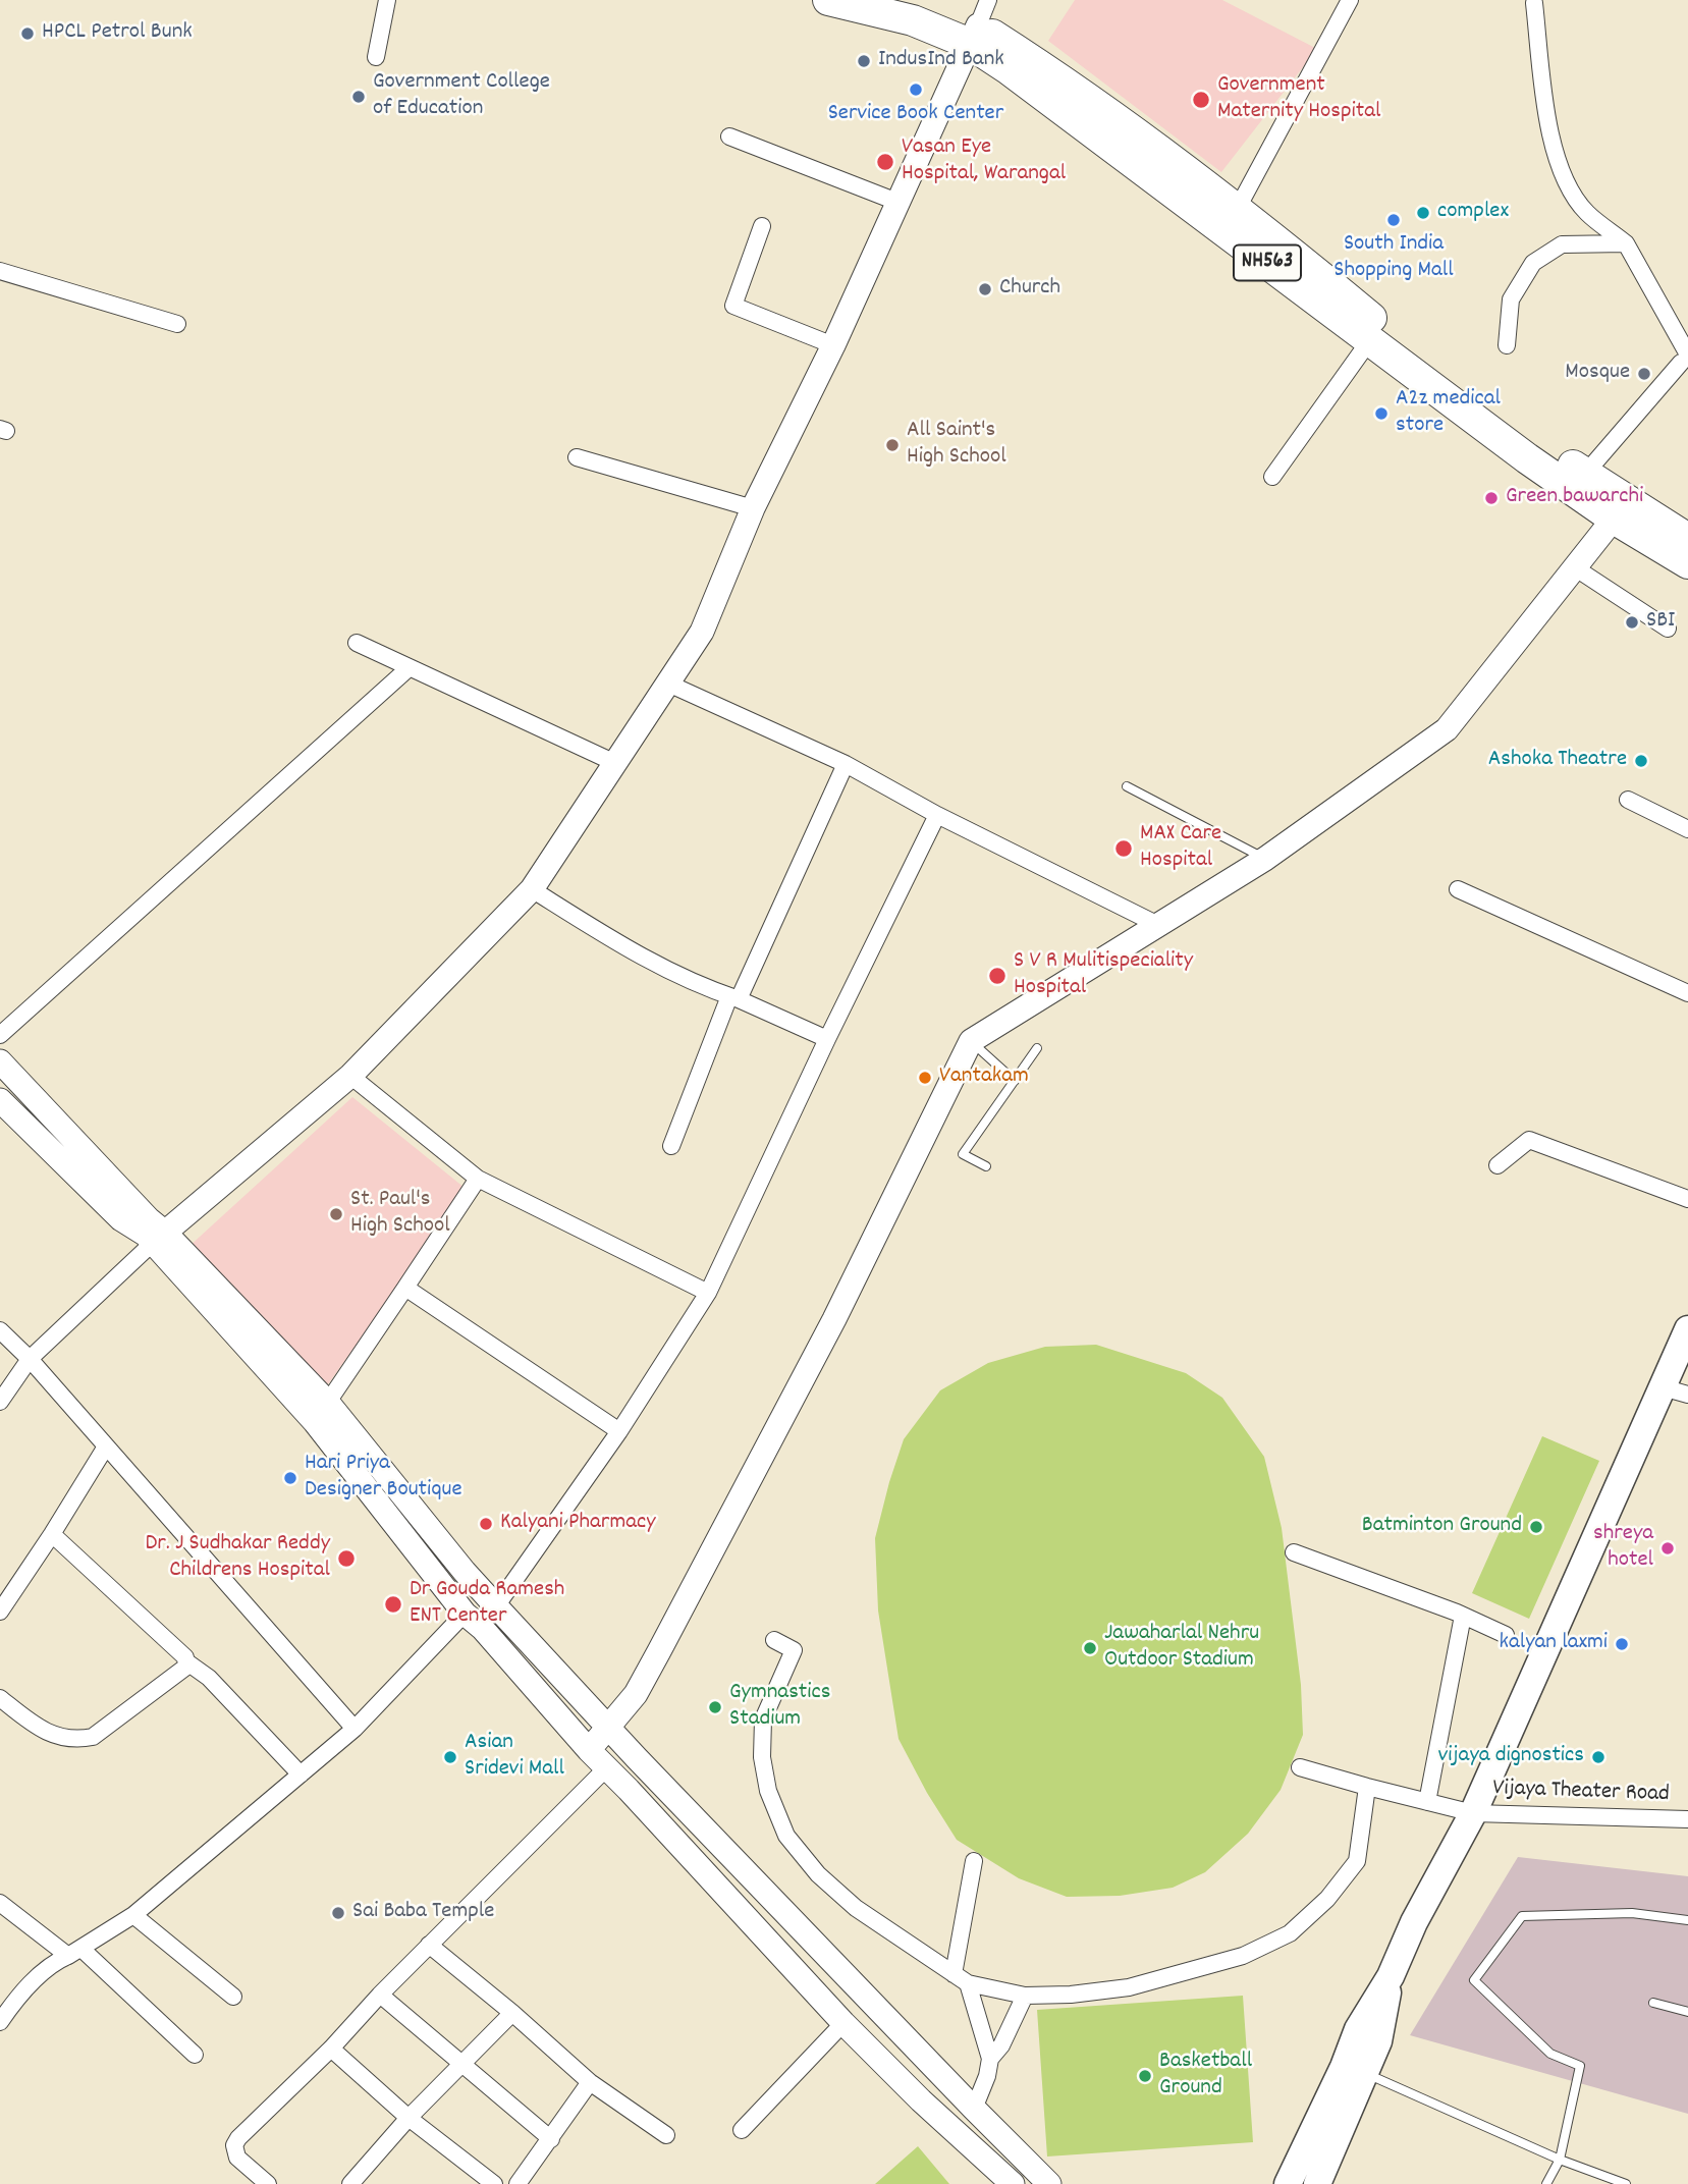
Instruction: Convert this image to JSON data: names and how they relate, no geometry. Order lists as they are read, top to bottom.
{
  "streets": {
    "highway": ["NH563"],
    "street": ["Vijaya Theater Road"]
  },
  "places": [
    "HPCL Petrol Bunk",
    "IndusInd Bank",
    "Service Book Center",
    "Government College of Education",
    "Government Maternity Hospital",
    "Vasan Eye Hospital, Warangal",
    "complex",
    "South India Shopping Mall",
    "Church",
    "Mosque",
    "A2z medical store",
    "All Saint's High School",
    "Green bawarchi",
    "SBI",
    "Ashoka Theatre",
    "MAX Care Hospital",
    "S V R Mulitispeciality Hospital",
    "Vantakam",
    "St. Paul's High School",
    "Hari Priya Designer Boutique",
    "Kalyani Pharmacy",
    "Batminton Ground",
    "shreya hotel",
    "Dr. J Sudhakar Reddy Childrens Hospital",
    "Dr Gouda Ramesh ENT Center",
    "kalyan laxmi",
    "Jawaharlal Nehru Outdoor Stadium",
    "Gymnastics Stadium",
    "Asian Sridevi Mall",
    "vijaya dignostics",
    "Sai Baba Temple",
    "Basketball Ground"
  ]
}
